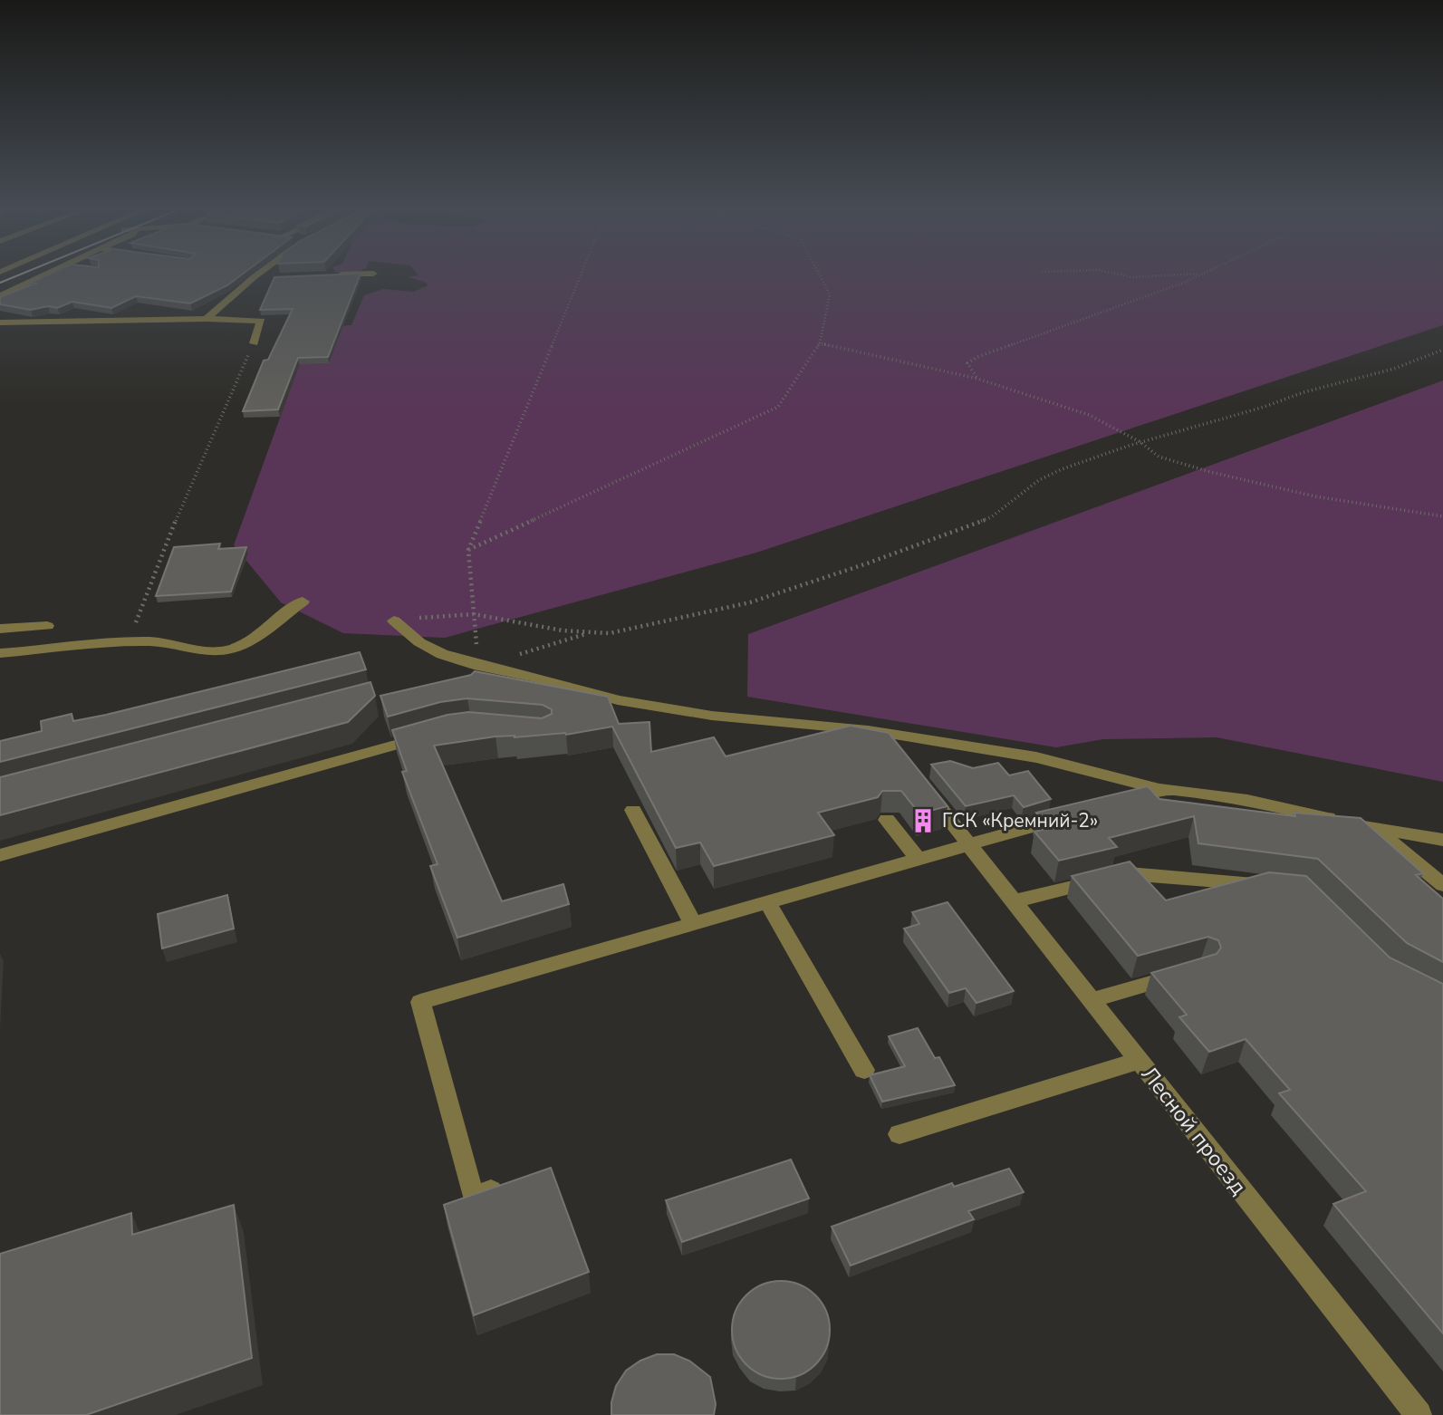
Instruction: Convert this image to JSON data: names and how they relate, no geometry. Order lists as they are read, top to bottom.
{
  "streets": {
    "street": ["Лесной проезд"]
  },
  "places": {
    "building": ["ГСК «Кремний-2»"]
  }
}
